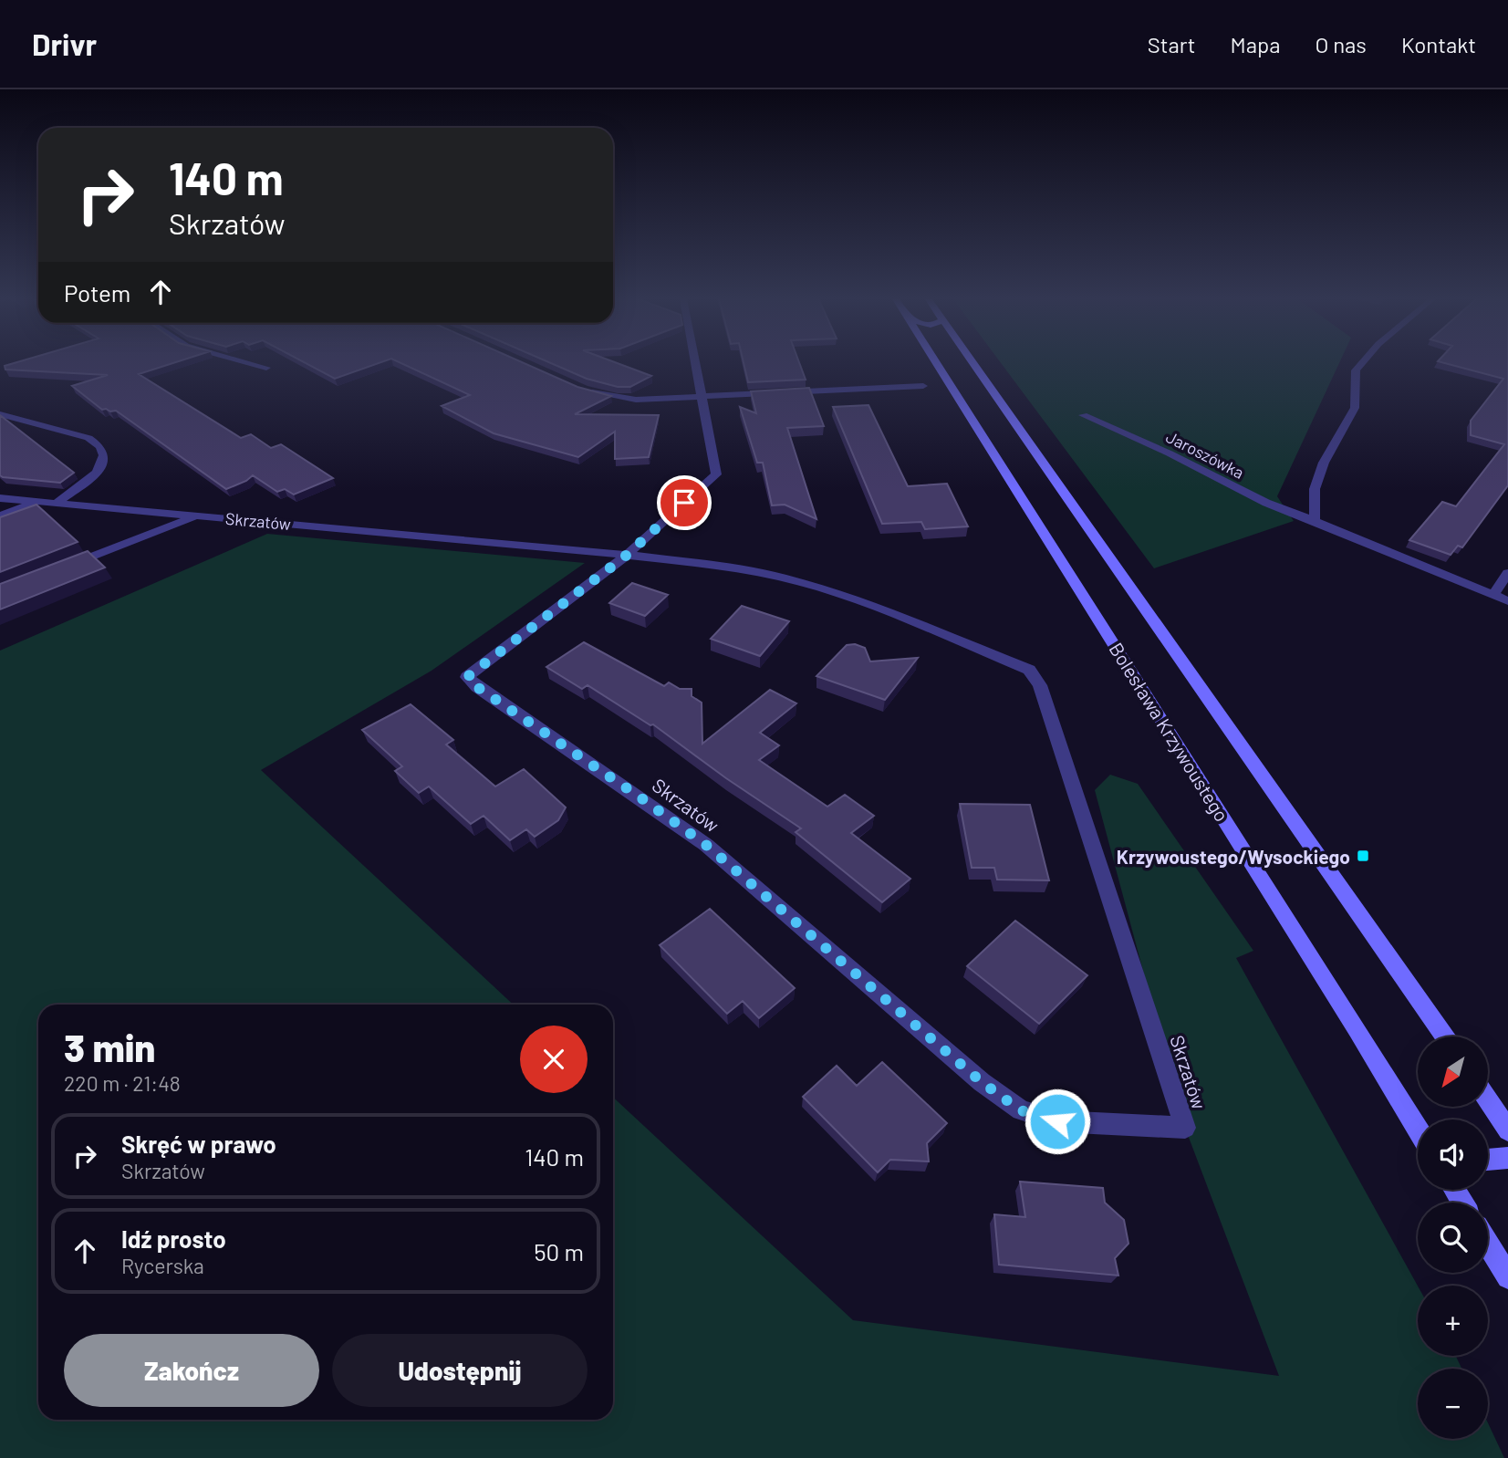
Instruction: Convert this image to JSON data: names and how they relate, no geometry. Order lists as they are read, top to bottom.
{
  "streets": {
    "main road": ["Bolesława Krzywoustego"],
    "street": ["Jaroszówka", "Skrzatów"]
  },
  "places": {
    "transit": ["Krzywoustego/Wysockiego"]
  },
  "north": "bottom left",
  "page": {
    "header": "Drivr",
    "nav": [
      "Start",
      "Mapa",
      "O nas",
      "Kontakt"
    ],
    "turn": ["140 m", "Skrzatów"],
    "then": "Potem",
    "heading": ["3 min", "220 m · 21:48"],
    "map_buttons": ["+", "−"],
    "list": [
      {
        "name": "Skręć w prawo",
        "note": "Skrzatów",
        "value": "140 m"
      },
      {
        "name": "Idź prosto",
        "note": "Rycerska",
        "value": "50 m"
      }
    ],
    "buttons": ["Zakończ", "Udostępnij"]
  }
}
